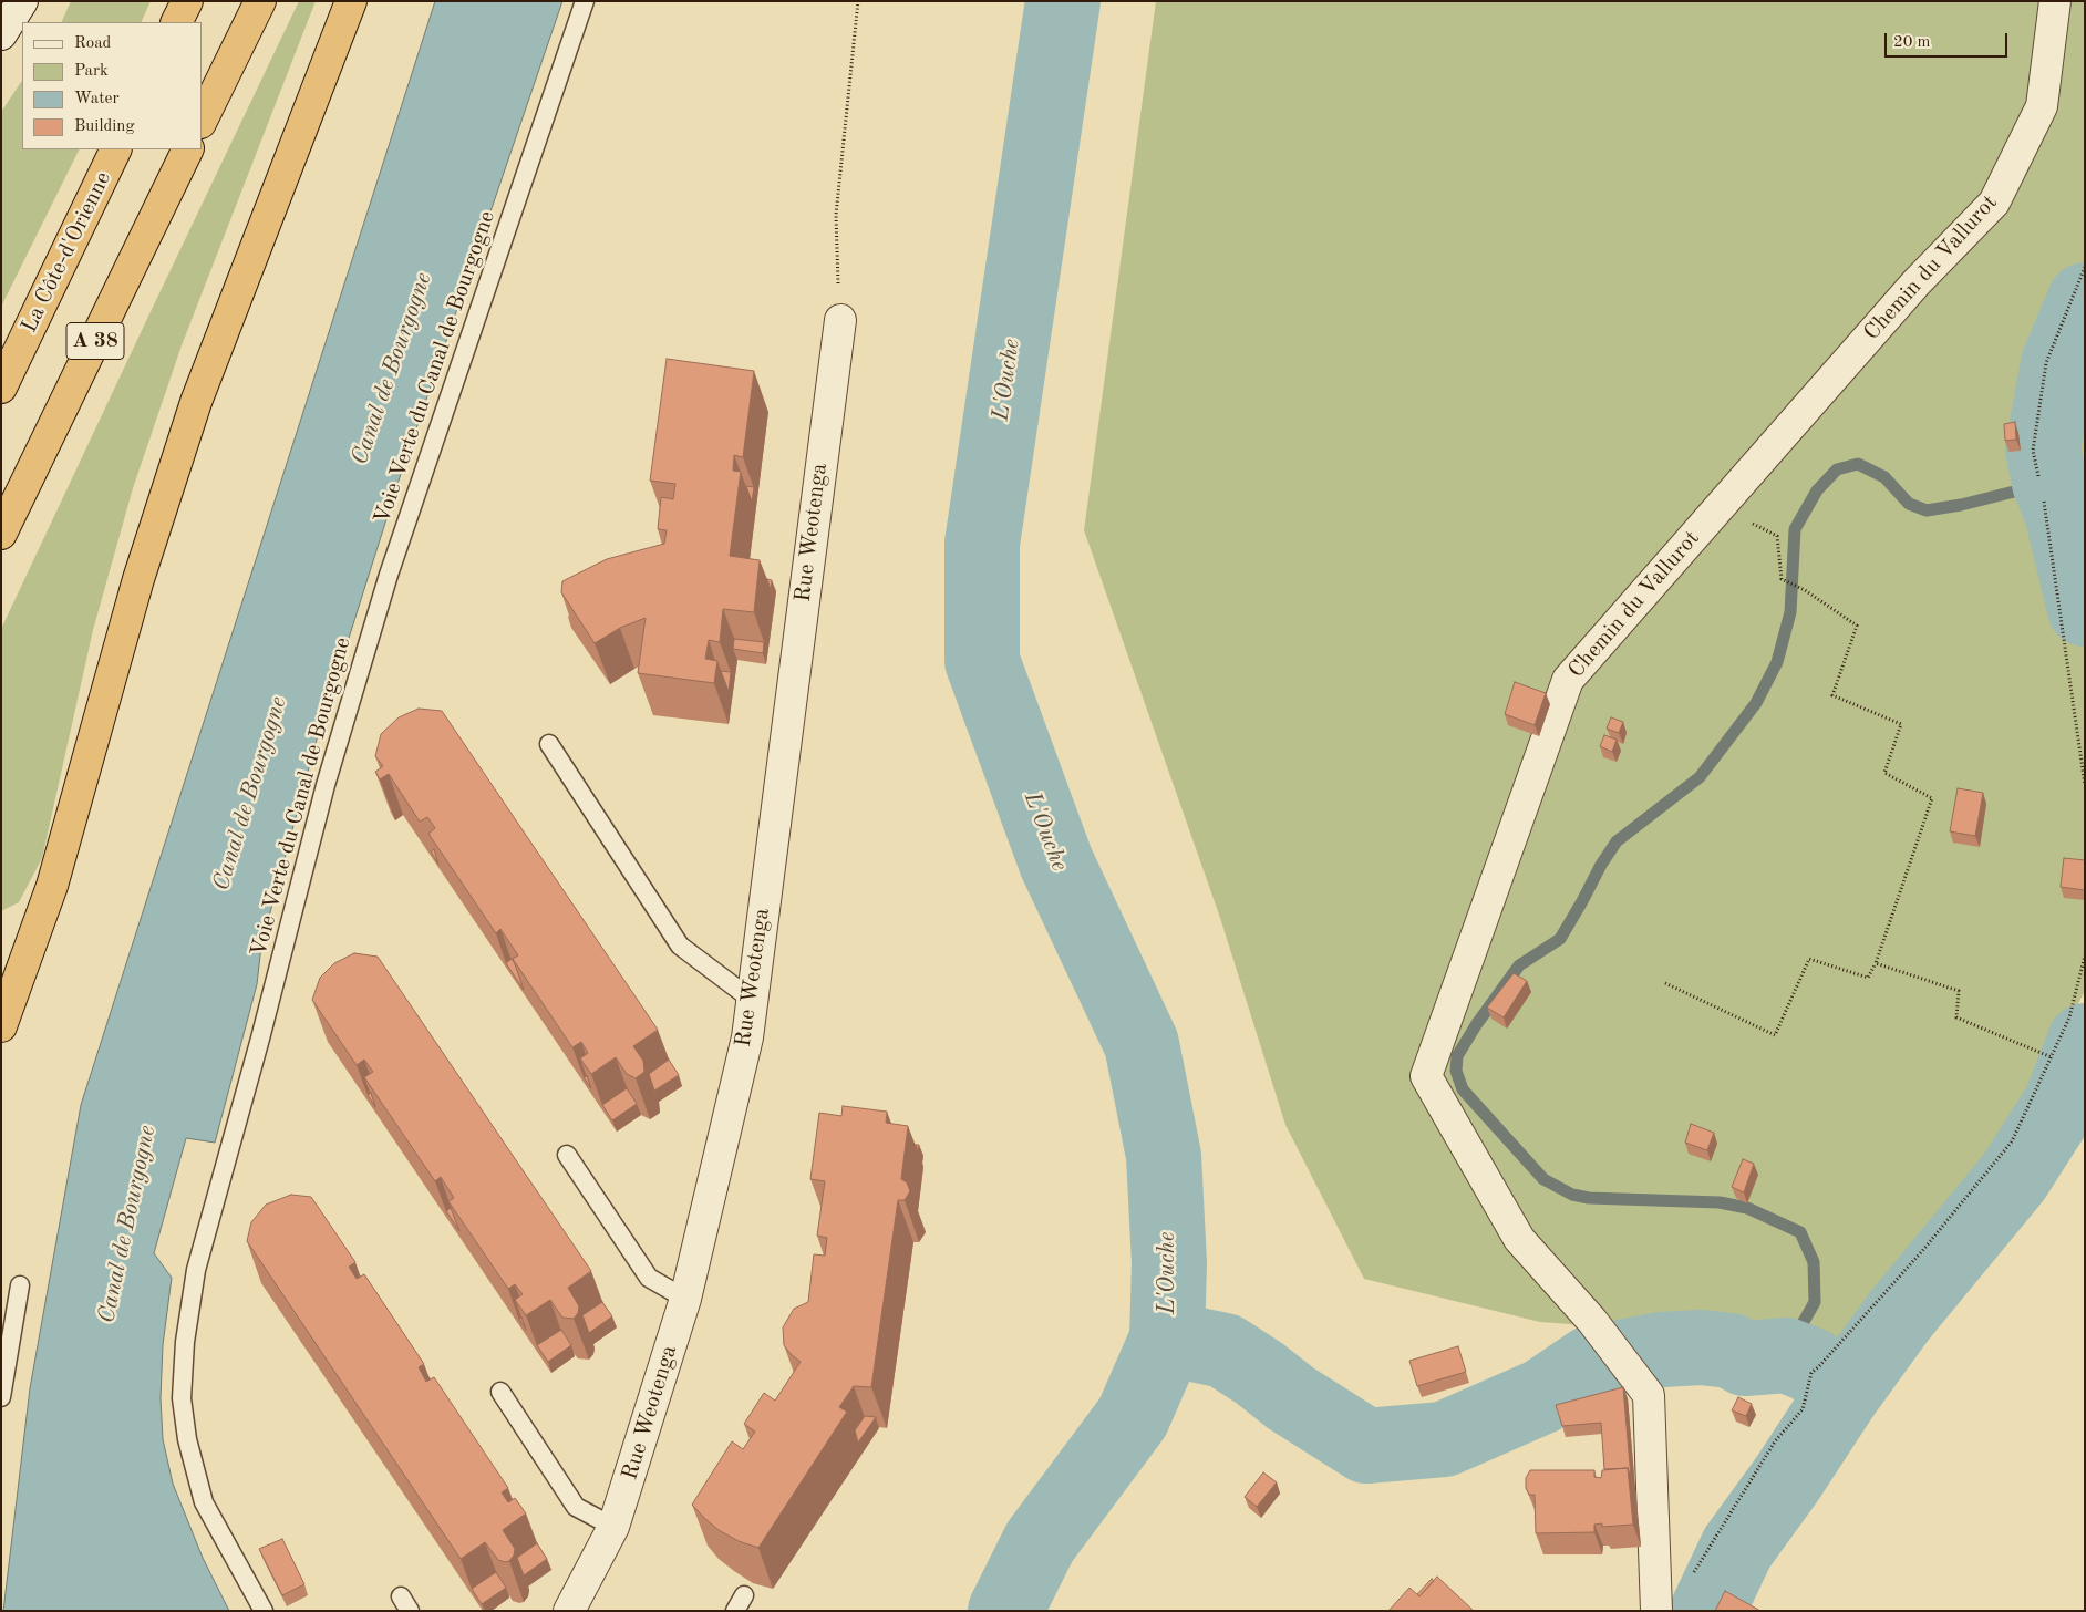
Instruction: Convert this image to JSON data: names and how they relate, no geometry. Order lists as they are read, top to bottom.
{
  "streets": {
    "highway": ["La Côte-d'Orienne", "A 38"],
    "street": ["Chemin du Vallurot", "Rue Weotenga"],
    "lane": ["Voie Verte du Canal de Bourgogne"]
  },
  "water": ["Canal de Bourgogne", "L'Ouche"],
  "legend": [
    "Road",
    "Park",
    "Water",
    "Building"
  ],
  "scale_bar": "20 m"
}
